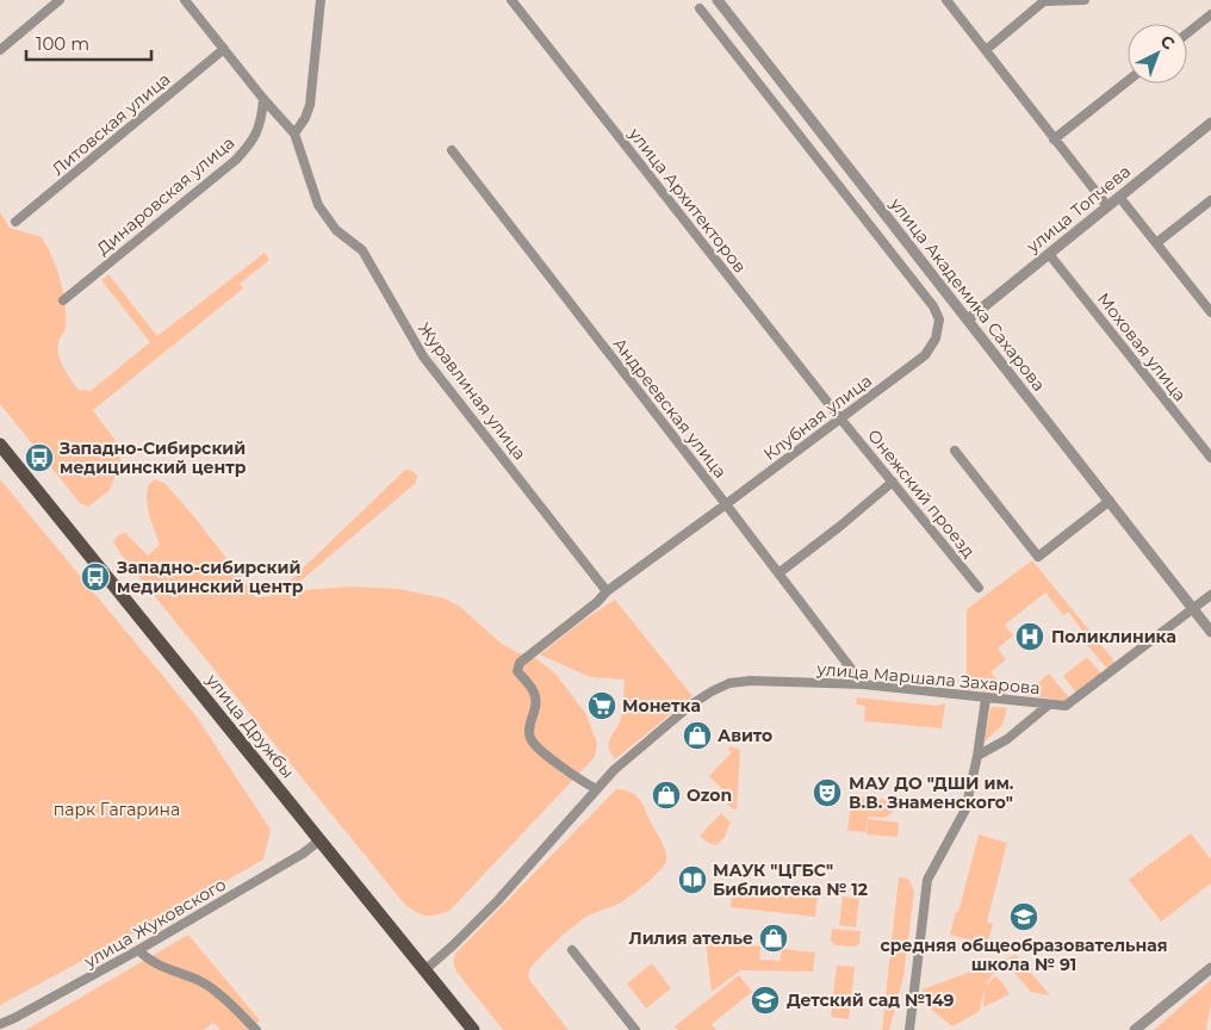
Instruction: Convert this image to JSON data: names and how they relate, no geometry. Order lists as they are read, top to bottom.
{
  "streets": {
    "main road": ["улица Дружбы"],
    "street": [
      "Литовская улица",
      "Динаровская улица",
      "улица Архитекторов",
      "улица Топчева",
      "улица Академика Сахарова",
      "Моховая улица",
      "Журавлиная улица",
      "Андреевская улица",
      "Клубная улица",
      "Онежский проезд",
      "улица Маршала Захарова",
      "улица Жуковского"
    ]
  },
  "crossings": [
    ["Литовская улица", "Журавлиная улица"],
    ["Динаровская улица", "Журавлиная улица"],
    ["улица Архитекторов", "Клубная улица"],
    ["улица Архитекторов", "Онежский проезд"],
    ["улица Топчева", "улица Академика Сахарова"],
    ["улица Топчева", "Моховая улица"],
    ["улица Академика Сахарова", "улица Маршала Захарова"],
    ["Журавлиная улица", "Клубная улица"],
    ["Андреевская улица", "Клубная улица"],
    ["Андреевская улица", "улица Маршала Захарова"],
    ["Клубная улица", "Онежский проезд"],
    ["Клубная улица", "улица Маршала Захарова"],
    ["улица Маршала Захарова", "улица Дружбы"],
    ["улица Дружбы", "улица Жуковского"]
  ],
  "parks": ["парк Гагарина"],
  "places": {
    "bus stop": ["Западно-Сибирский медицинский центр", "Западно-сибирский медицинский центр"],
    "hospital": ["Поликлиника"],
    "supermarket": ["Монетка"],
    "shop": ["Авито", "Ozon", "Лилия ателье"],
    "theatre": ["МАУ ДО \"ДШИ им. В.В. Знаменского\""],
    "library": ["МАУК \"ЦГБС\" Библиотека № 12"],
    "school or university": ["средняя общеобразовательная школа № 91", "Детский сад №149"]
  },
  "scale_bar": "100 m",
  "north": "top right"
}
